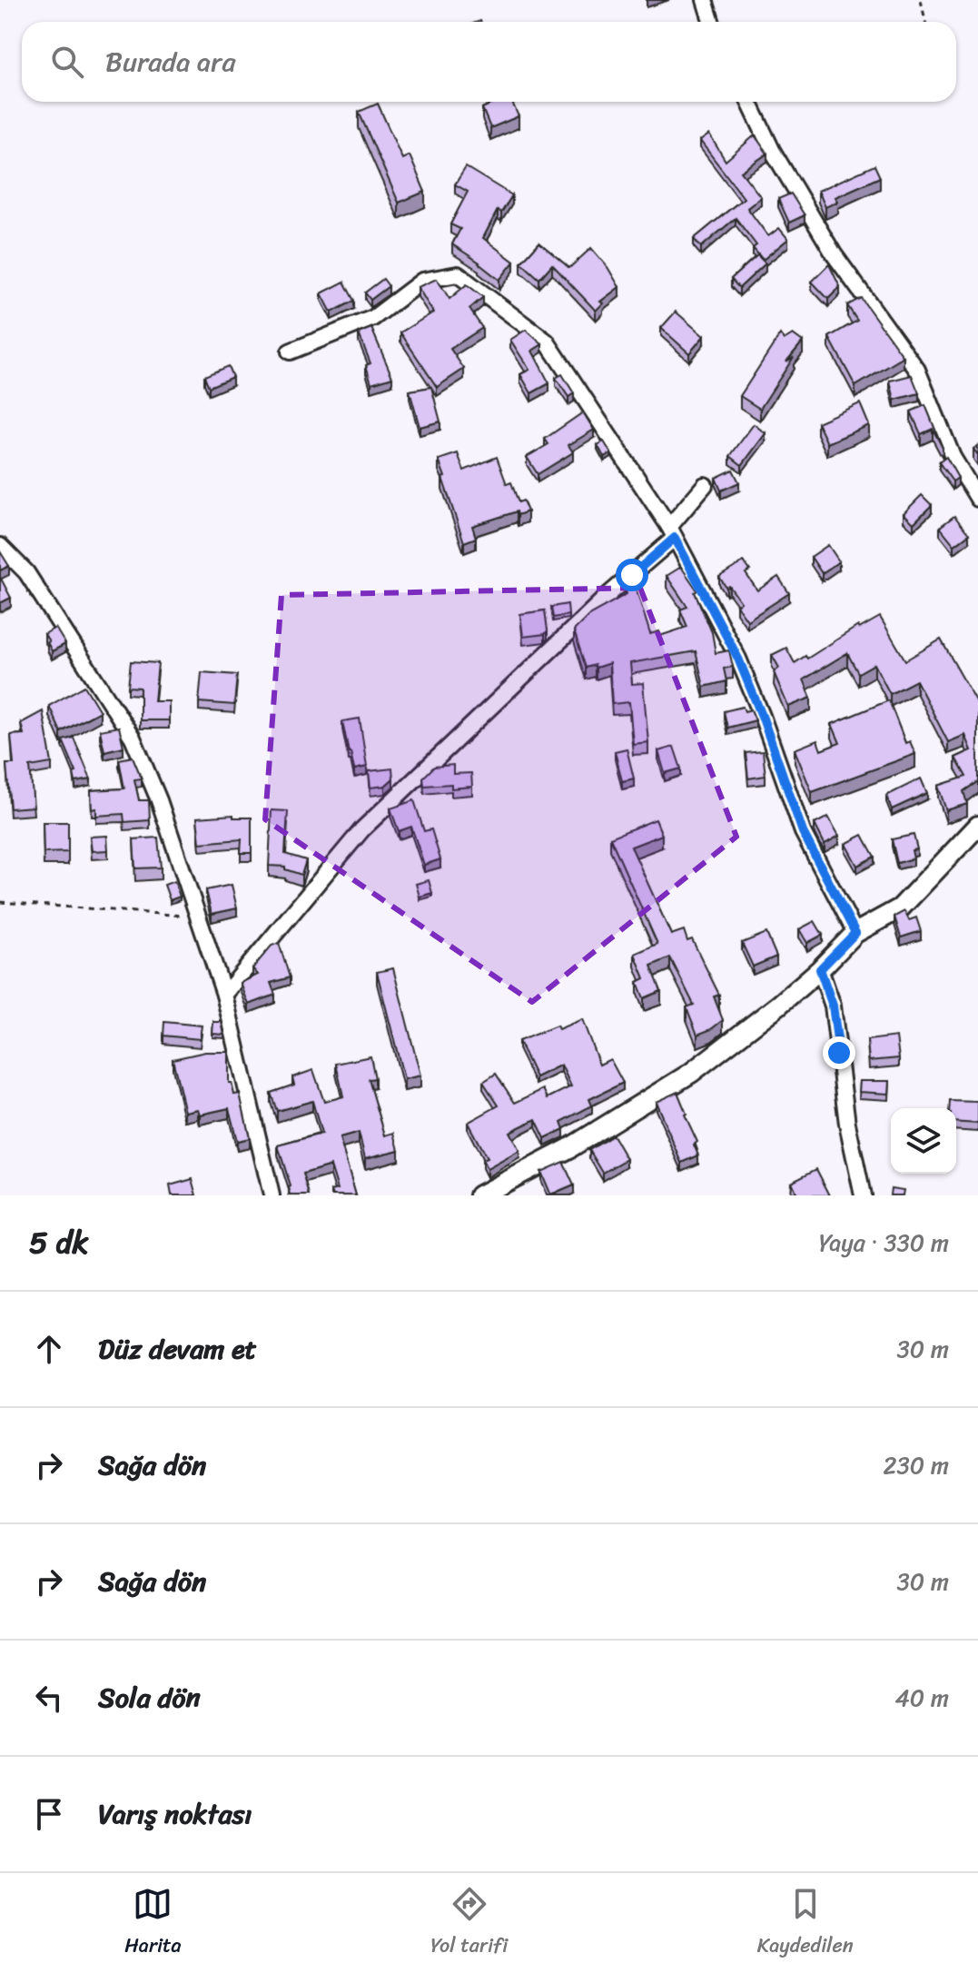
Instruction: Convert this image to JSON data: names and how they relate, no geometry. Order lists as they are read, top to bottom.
{
  "page": {
    "search": "Burada ara",
    "heading": ["5 dk", "Yaya · 330 m"],
    "list": [
      ["Düz devam et", "30 m"],
      ["Sağa dön", "230 m"],
      ["Sağa dön", "30 m"],
      ["Sola dön", "40 m"],
      "Varış noktası"
    ],
    "nav": ["Harita", "Yol tarifi", "Kaydedilen"]
  }
}
